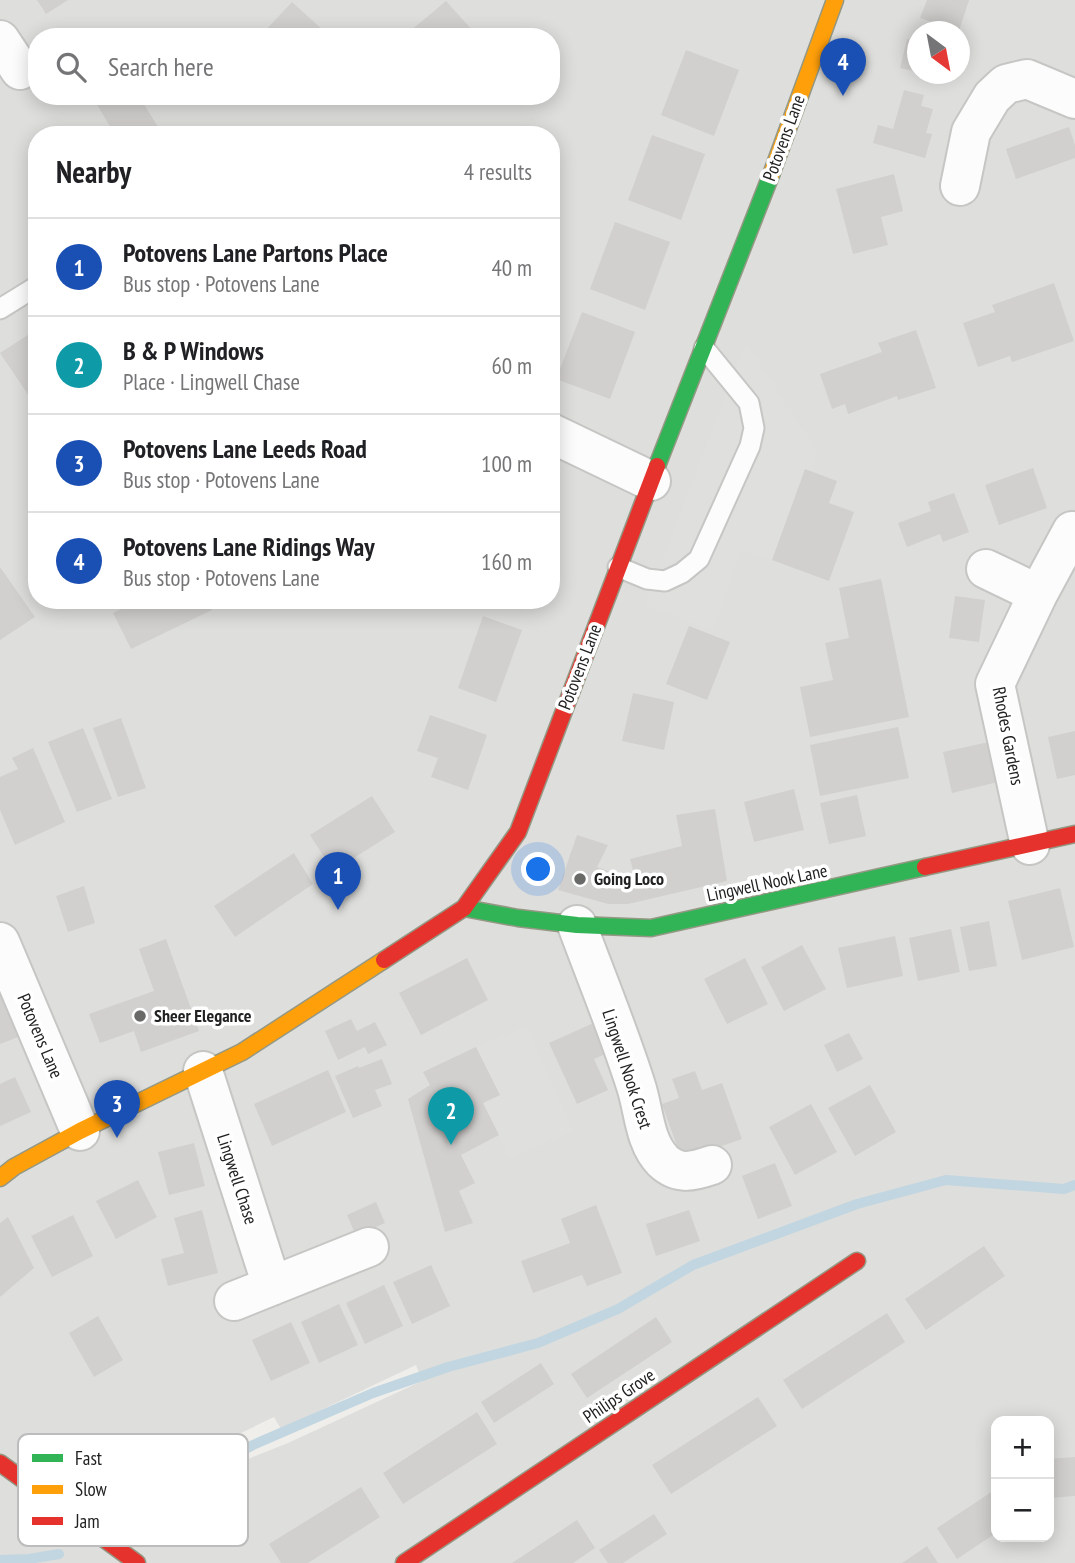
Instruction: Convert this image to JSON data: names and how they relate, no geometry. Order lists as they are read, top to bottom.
{
  "streets": {
    "street": [
      "Potovens Lane",
      "Rhodes Gardens",
      "Lingwell Nook Lane",
      "Lingwell Nook Crest",
      "Lingwell Chase",
      "Philips Grove"
    ]
  },
  "crossings": [
    ["Potovens Lane", "Lingwell Nook Lane"],
    ["Potovens Lane", "Lingwell Chase"],
    ["Rhodes Gardens", "Lingwell Nook Lane"],
    ["Lingwell Nook Lane", "Lingwell Nook Crest"]
  ],
  "places": ["Going Loco", "Sheer Elegance"],
  "legend": ["Fast", "Slow", "Jam"],
  "north": "bottom right",
  "page": {
    "search": "Search here",
    "pins": [
      "4",
      "1",
      "3",
      "2"
    ],
    "heading": ["Nearby", "4 results"],
    "list": [
      {
        "mark": "1",
        "name": "Potovens Lane Partons Place",
        "note": "Bus stop · Potovens Lane",
        "value": "40 m"
      },
      {
        "mark": "2",
        "name": "B & P Windows",
        "note": "Place · Lingwell Chase",
        "value": "60 m"
      },
      {
        "mark": "3",
        "name": "Potovens Lane Leeds Road",
        "note": "Bus stop · Potovens Lane",
        "value": "100 m"
      },
      {
        "mark": "4",
        "name": "Potovens Lane Ridings Way",
        "note": "Bus stop · Potovens Lane",
        "value": "160 m"
      }
    ],
    "map_buttons": ["+", "−"]
  }
}
